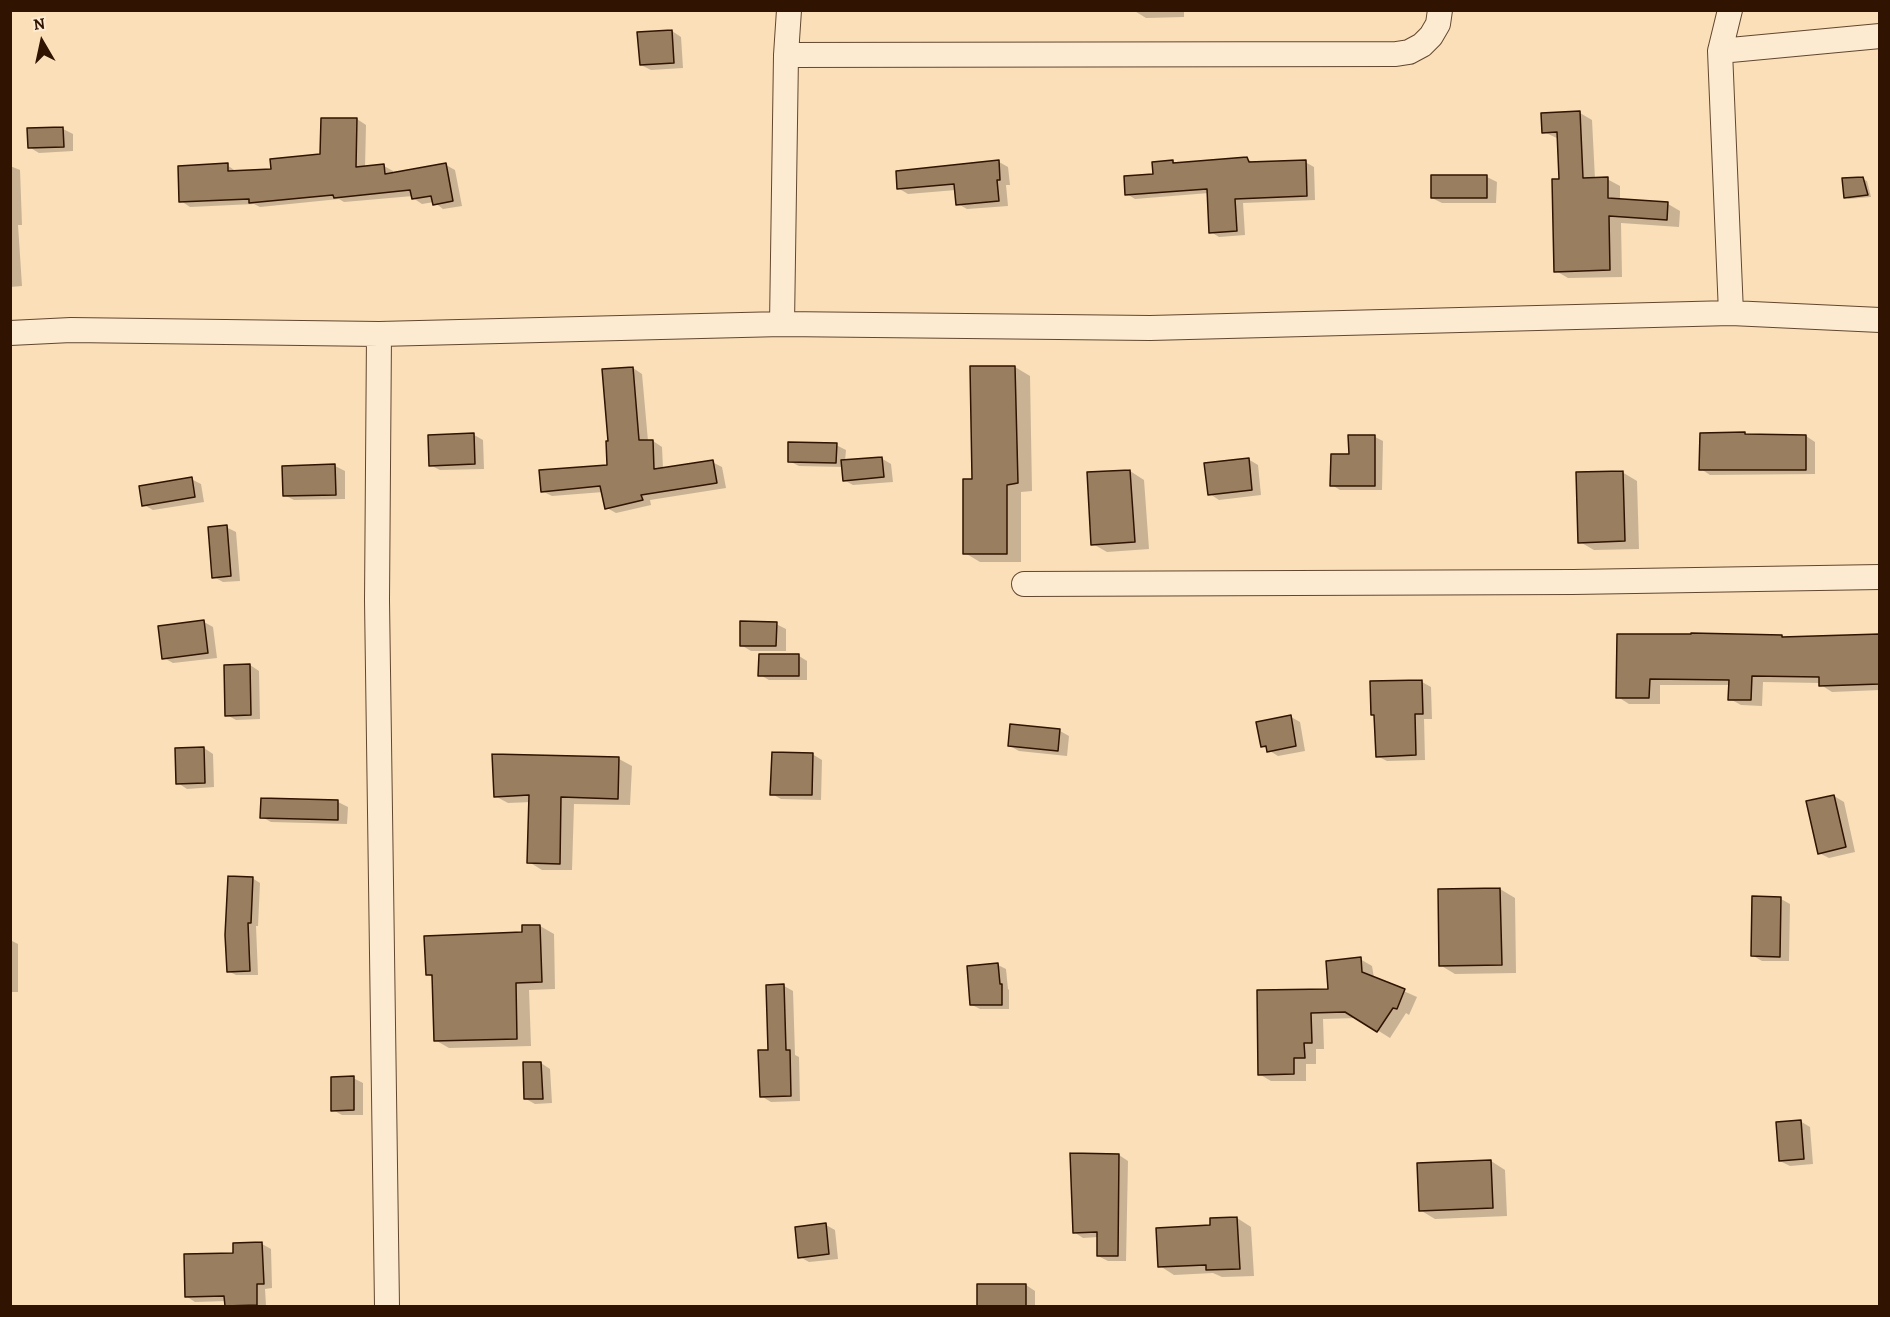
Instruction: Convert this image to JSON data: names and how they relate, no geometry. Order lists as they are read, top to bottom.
{
  "north": "top"
}
